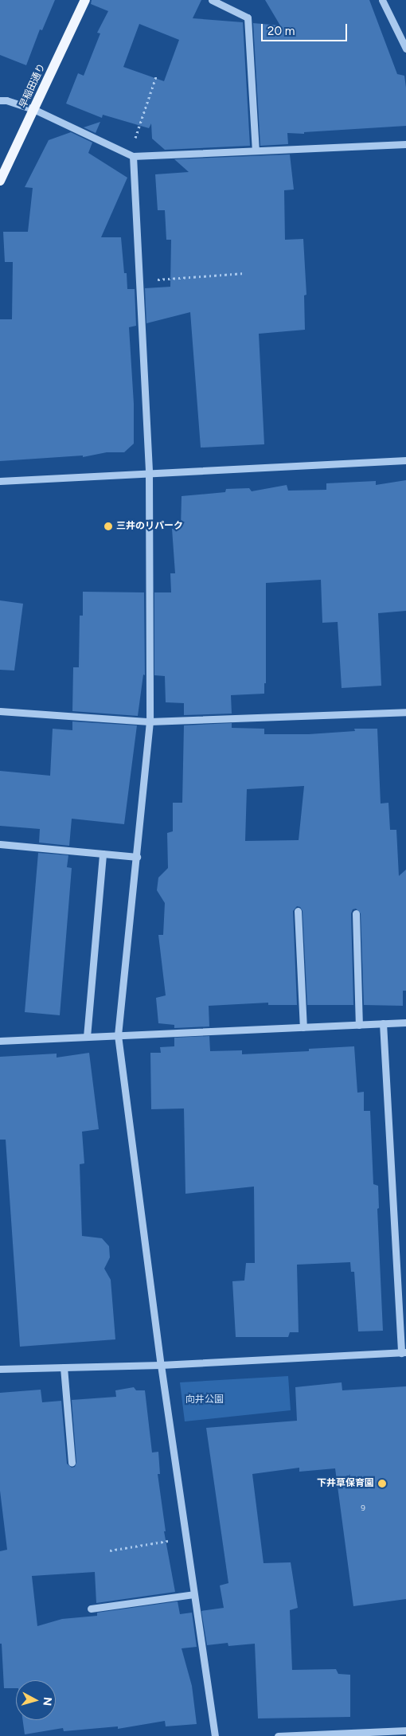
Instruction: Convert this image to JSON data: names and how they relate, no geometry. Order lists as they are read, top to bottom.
{
  "streets": {
    "main road": ["早稲田通り"]
  },
  "parks": ["向井公園"],
  "places": ["三井のリパーク", "下井草保育園"],
  "house_numbers": ["9"],
  "scale_bar": "20 m",
  "north": "right"
}
